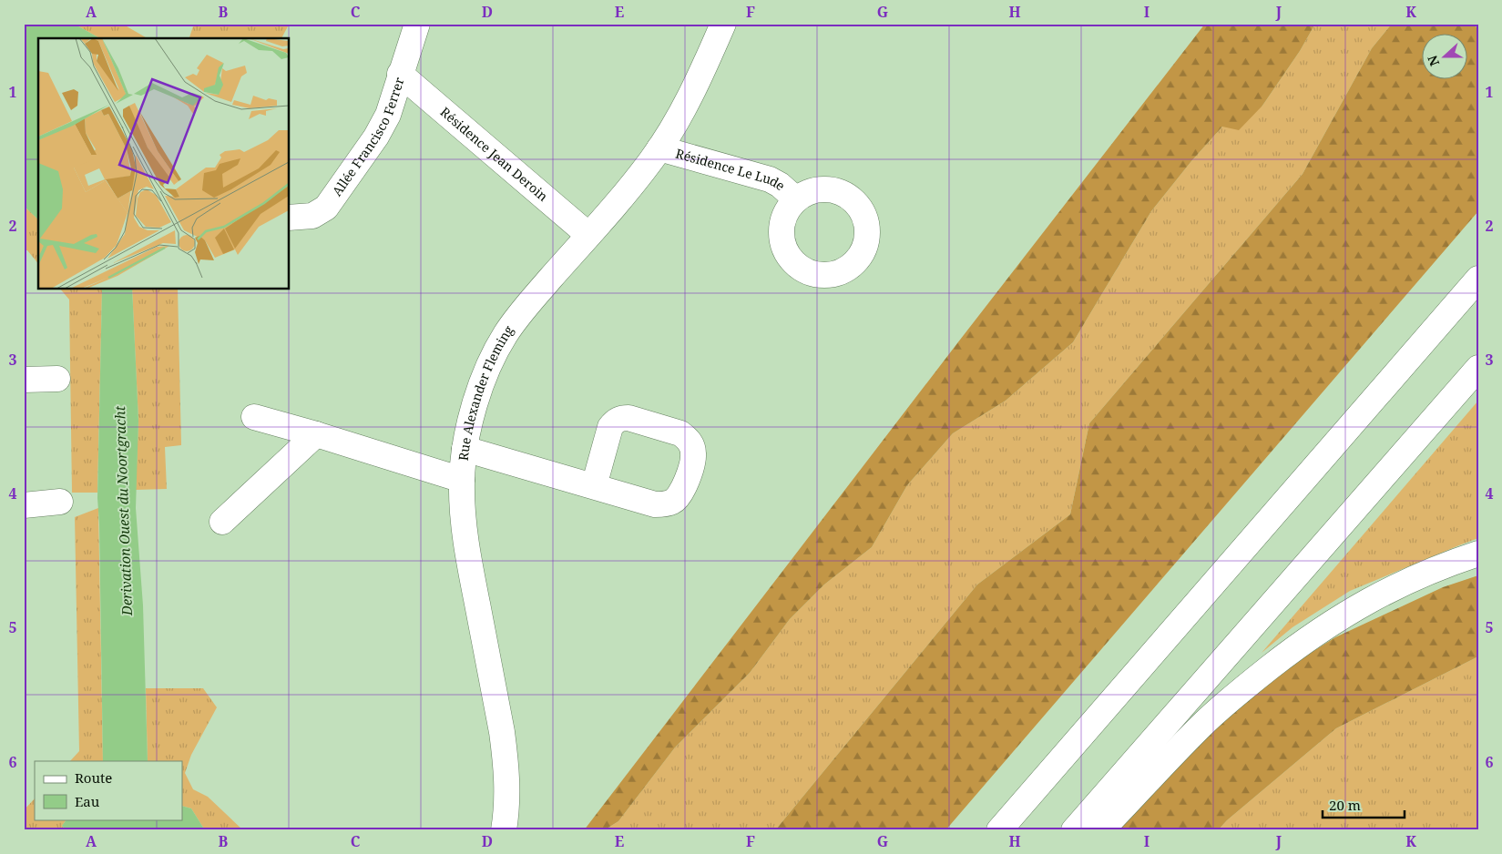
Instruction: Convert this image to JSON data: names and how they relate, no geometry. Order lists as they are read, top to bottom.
{
  "streets": {
    "main road": [
      "Allée Francisco Ferrer",
      "Résidence Jean Deroin",
      "Résidence Le Lude",
      "Rue Alexander Fleming"
    ]
  },
  "crossings": [
    ["Allée Francisco Ferrer", "Résidence Jean Deroin"],
    ["Résidence Jean Deroin", "Rue Alexander Fleming"],
    ["Résidence Le Lude", "Rue Alexander Fleming"]
  ],
  "water": ["Derivation Ouest du Noortgracht"],
  "legend": ["Route", "Eau"],
  "scale_bar": "20 m",
  "north": "left",
  "grid": {
    "columns": [
      "A",
      "B",
      "C",
      "D",
      "E",
      "F",
      "G",
      "H",
      "I",
      "J",
      "K"
    ],
    "rows": [
      "1",
      "2",
      "3",
      "4",
      "5",
      "6"
    ]
  }
}
